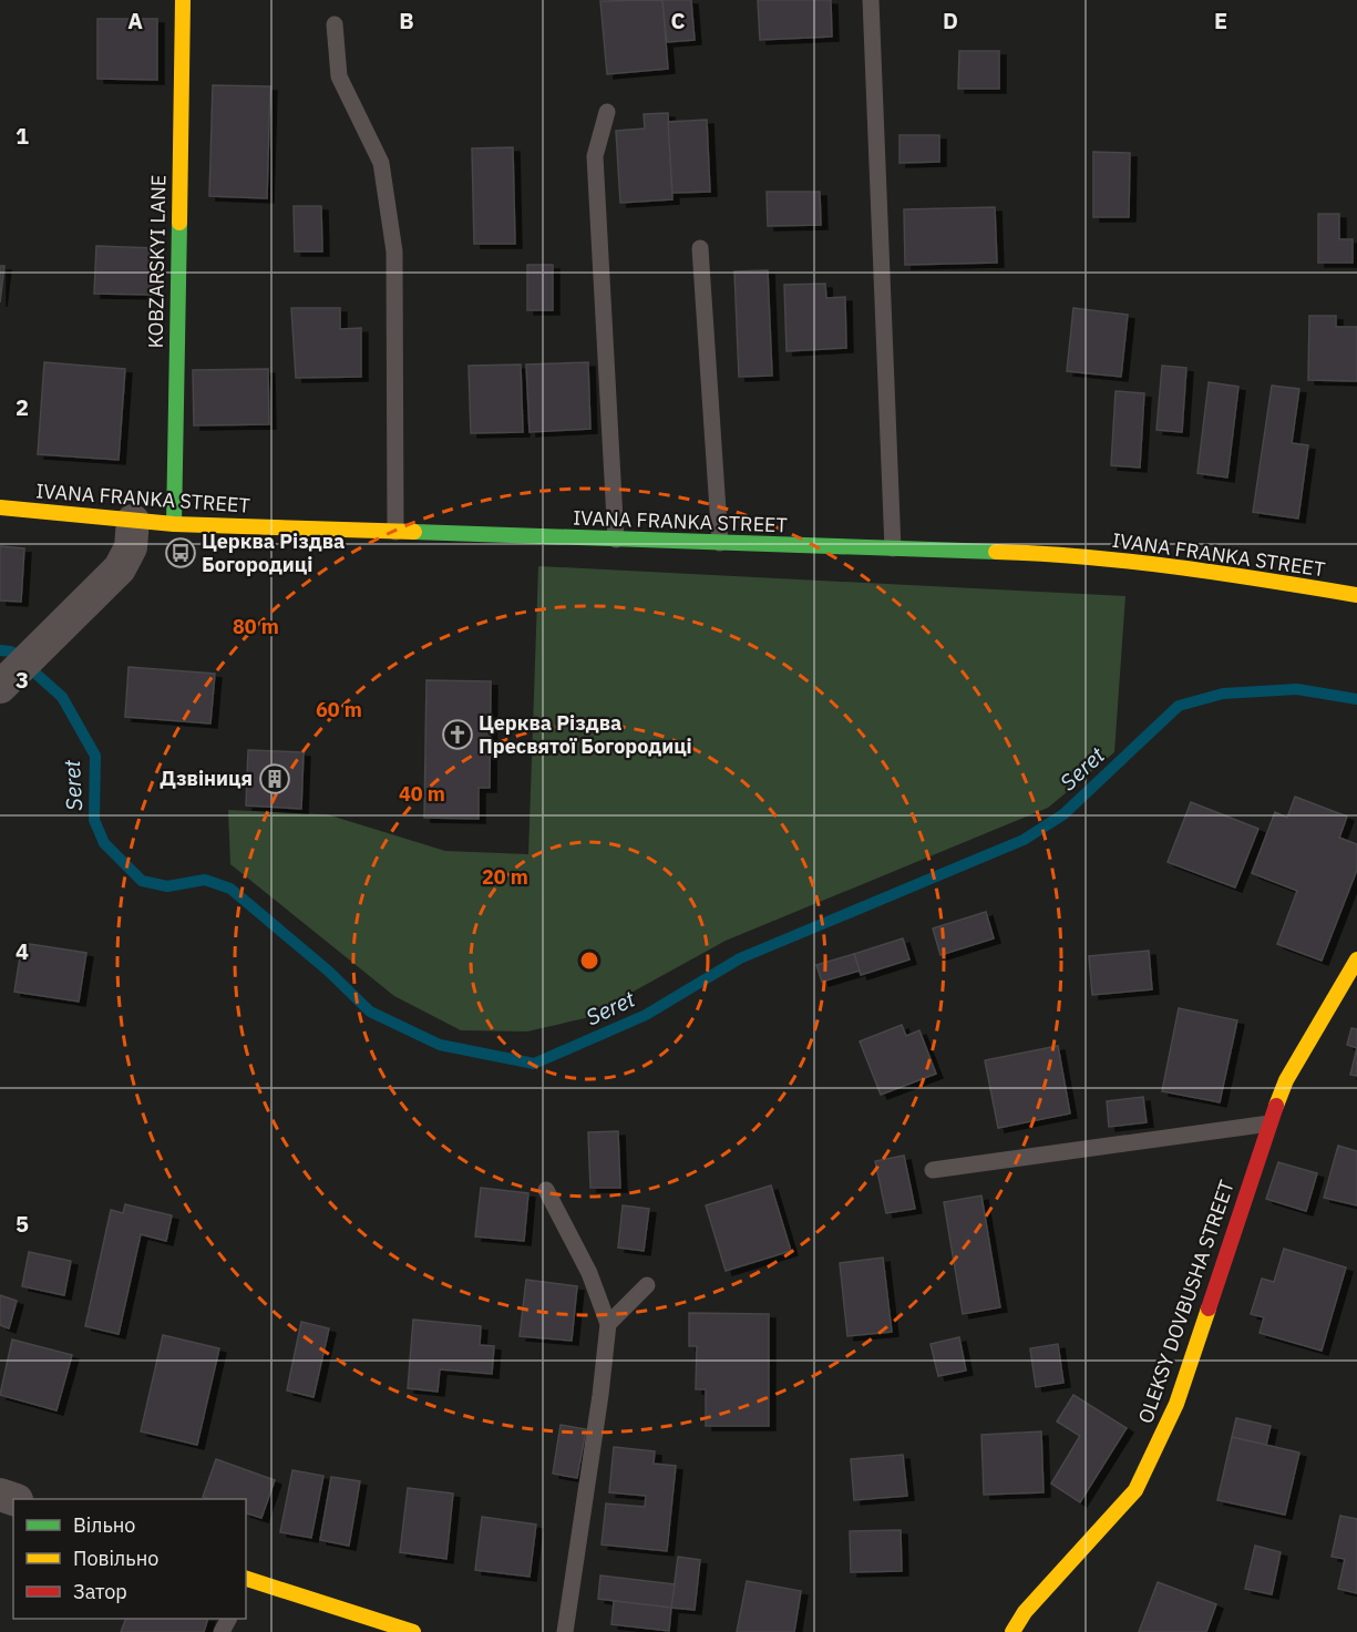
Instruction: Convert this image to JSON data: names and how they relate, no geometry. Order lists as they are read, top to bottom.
{
  "streets": {
    "street": ["KOBZARSKYI LANE", "IVANA FRANKA STREET", "OLEKSY DOVBUSHA STREET"]
  },
  "crossings": [
    ["KOBZARSKYI LANE", "IVANA FRANKA STREET"]
  ],
  "water": ["Seret"],
  "places": {
    "bus stop": ["Церква Різдва Богородиці"],
    "church": ["Церква Різдва Пресвятої Богородиці"],
    "building": ["Дзвіниця"]
  },
  "legend": ["Вільно", "Повільно", "Затор"],
  "grid": {
    "columns": [
      "A",
      "B",
      "C",
      "D",
      "E"
    ],
    "rows": [
      "1",
      "2",
      "3",
      "4",
      "5"
    ]
  },
  "rings": [
    "80 m",
    "60 m",
    "40 m",
    "20 m"
  ]
}
